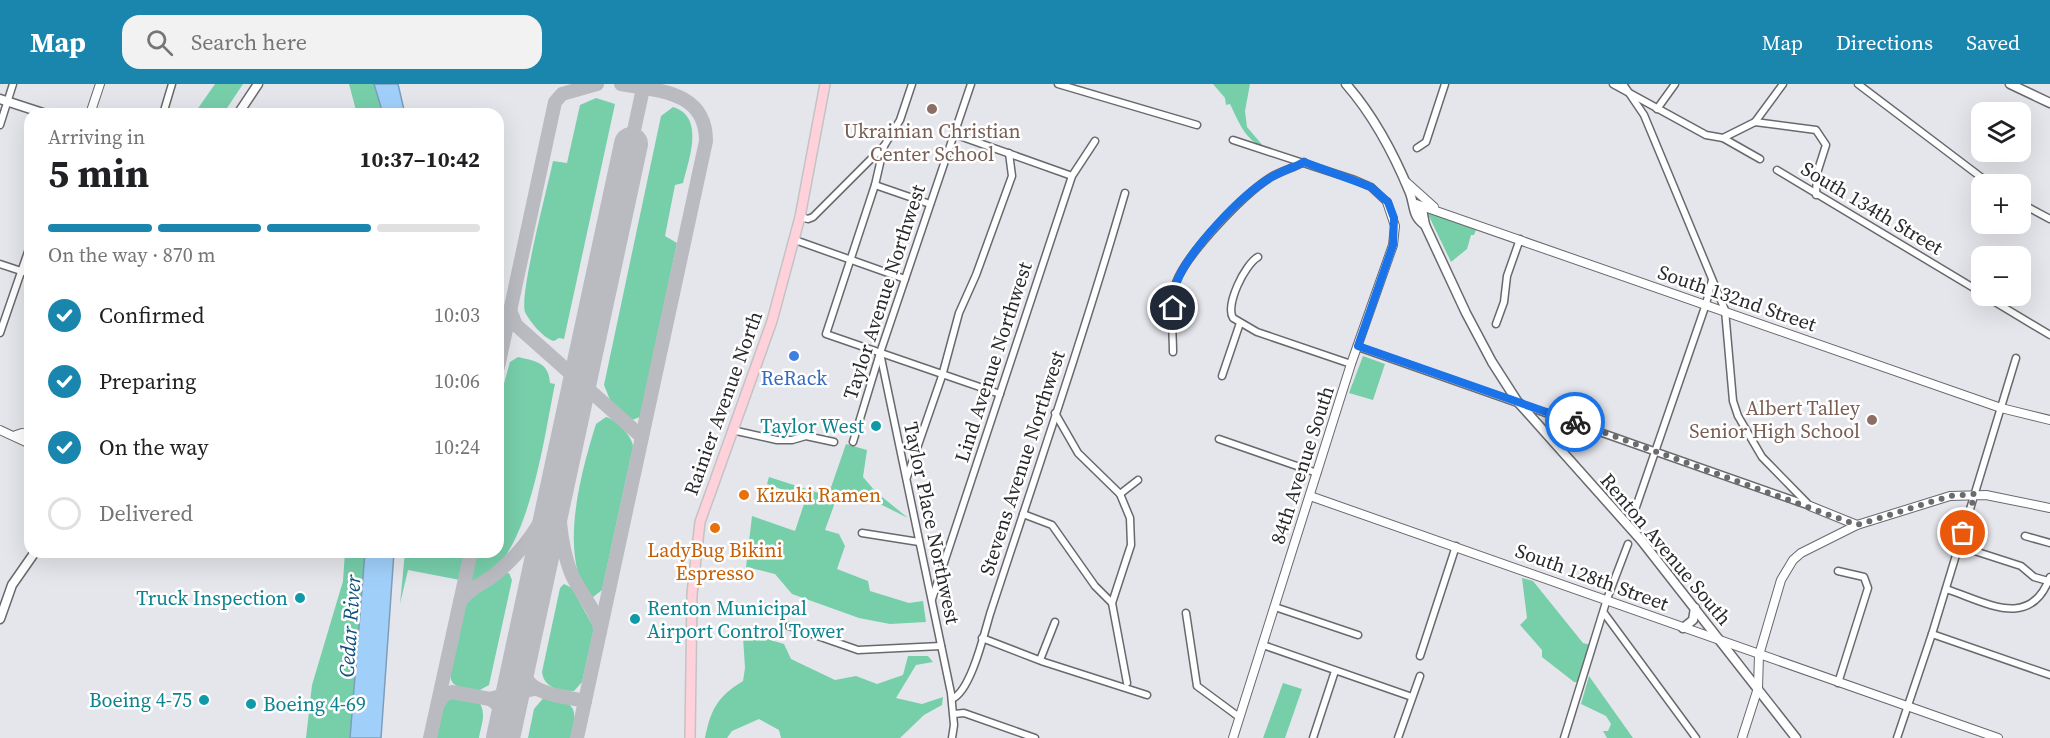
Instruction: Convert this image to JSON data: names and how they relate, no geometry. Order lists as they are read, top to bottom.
{
  "streets": {
    "main road": ["Rainier Avenue North", "Renton Avenue South"],
    "street": [
      "South 134th Street",
      "Taylor Avenue Northwest",
      "South 132nd Street",
      "Lind Avenue Northwest",
      "Stevens Avenue Northwest",
      "84th Avenue South",
      "Taylor Place Northwest",
      "South 128th Street"
    ]
  },
  "crossings": [
    ["Taylor Avenue Northwest", "Taylor Place Northwest"],
    ["South 132nd Street", "Renton Avenue South"],
    ["Lind Avenue Northwest", "Taylor Place Northwest"],
    ["Stevens Avenue Northwest", "Taylor Place Northwest"],
    ["84th Avenue South", "South 128th Street"],
    ["Renton Avenue South", "South 128th Street"]
  ],
  "water": ["Cedar River"],
  "places": [
    "Ukrainian Christian Center School",
    "ReRack",
    "Albert Talley Senior High School",
    "Taylor West",
    "Kizuki Ramen",
    "LadyBug Bikini Espresso",
    "Truck Inspection",
    "Renton Municipal Airport Control Tower",
    "Boeing 4-75",
    "Boeing 4-69"
  ],
  "page": {
    "header": "Map",
    "search": "Search here",
    "nav": ["Map", "Directions", "Saved"],
    "map_buttons": ["+", "−"],
    "heading": ["5 min", "Arriving in", "10:37–10:42"],
    "bar": "On the way · 870 m",
    "list": [
      ["Confirmed", "10:03"],
      ["Preparing", "10:06"],
      ["On the way", "10:24"],
      "Delivered"
    ]
  }
}
